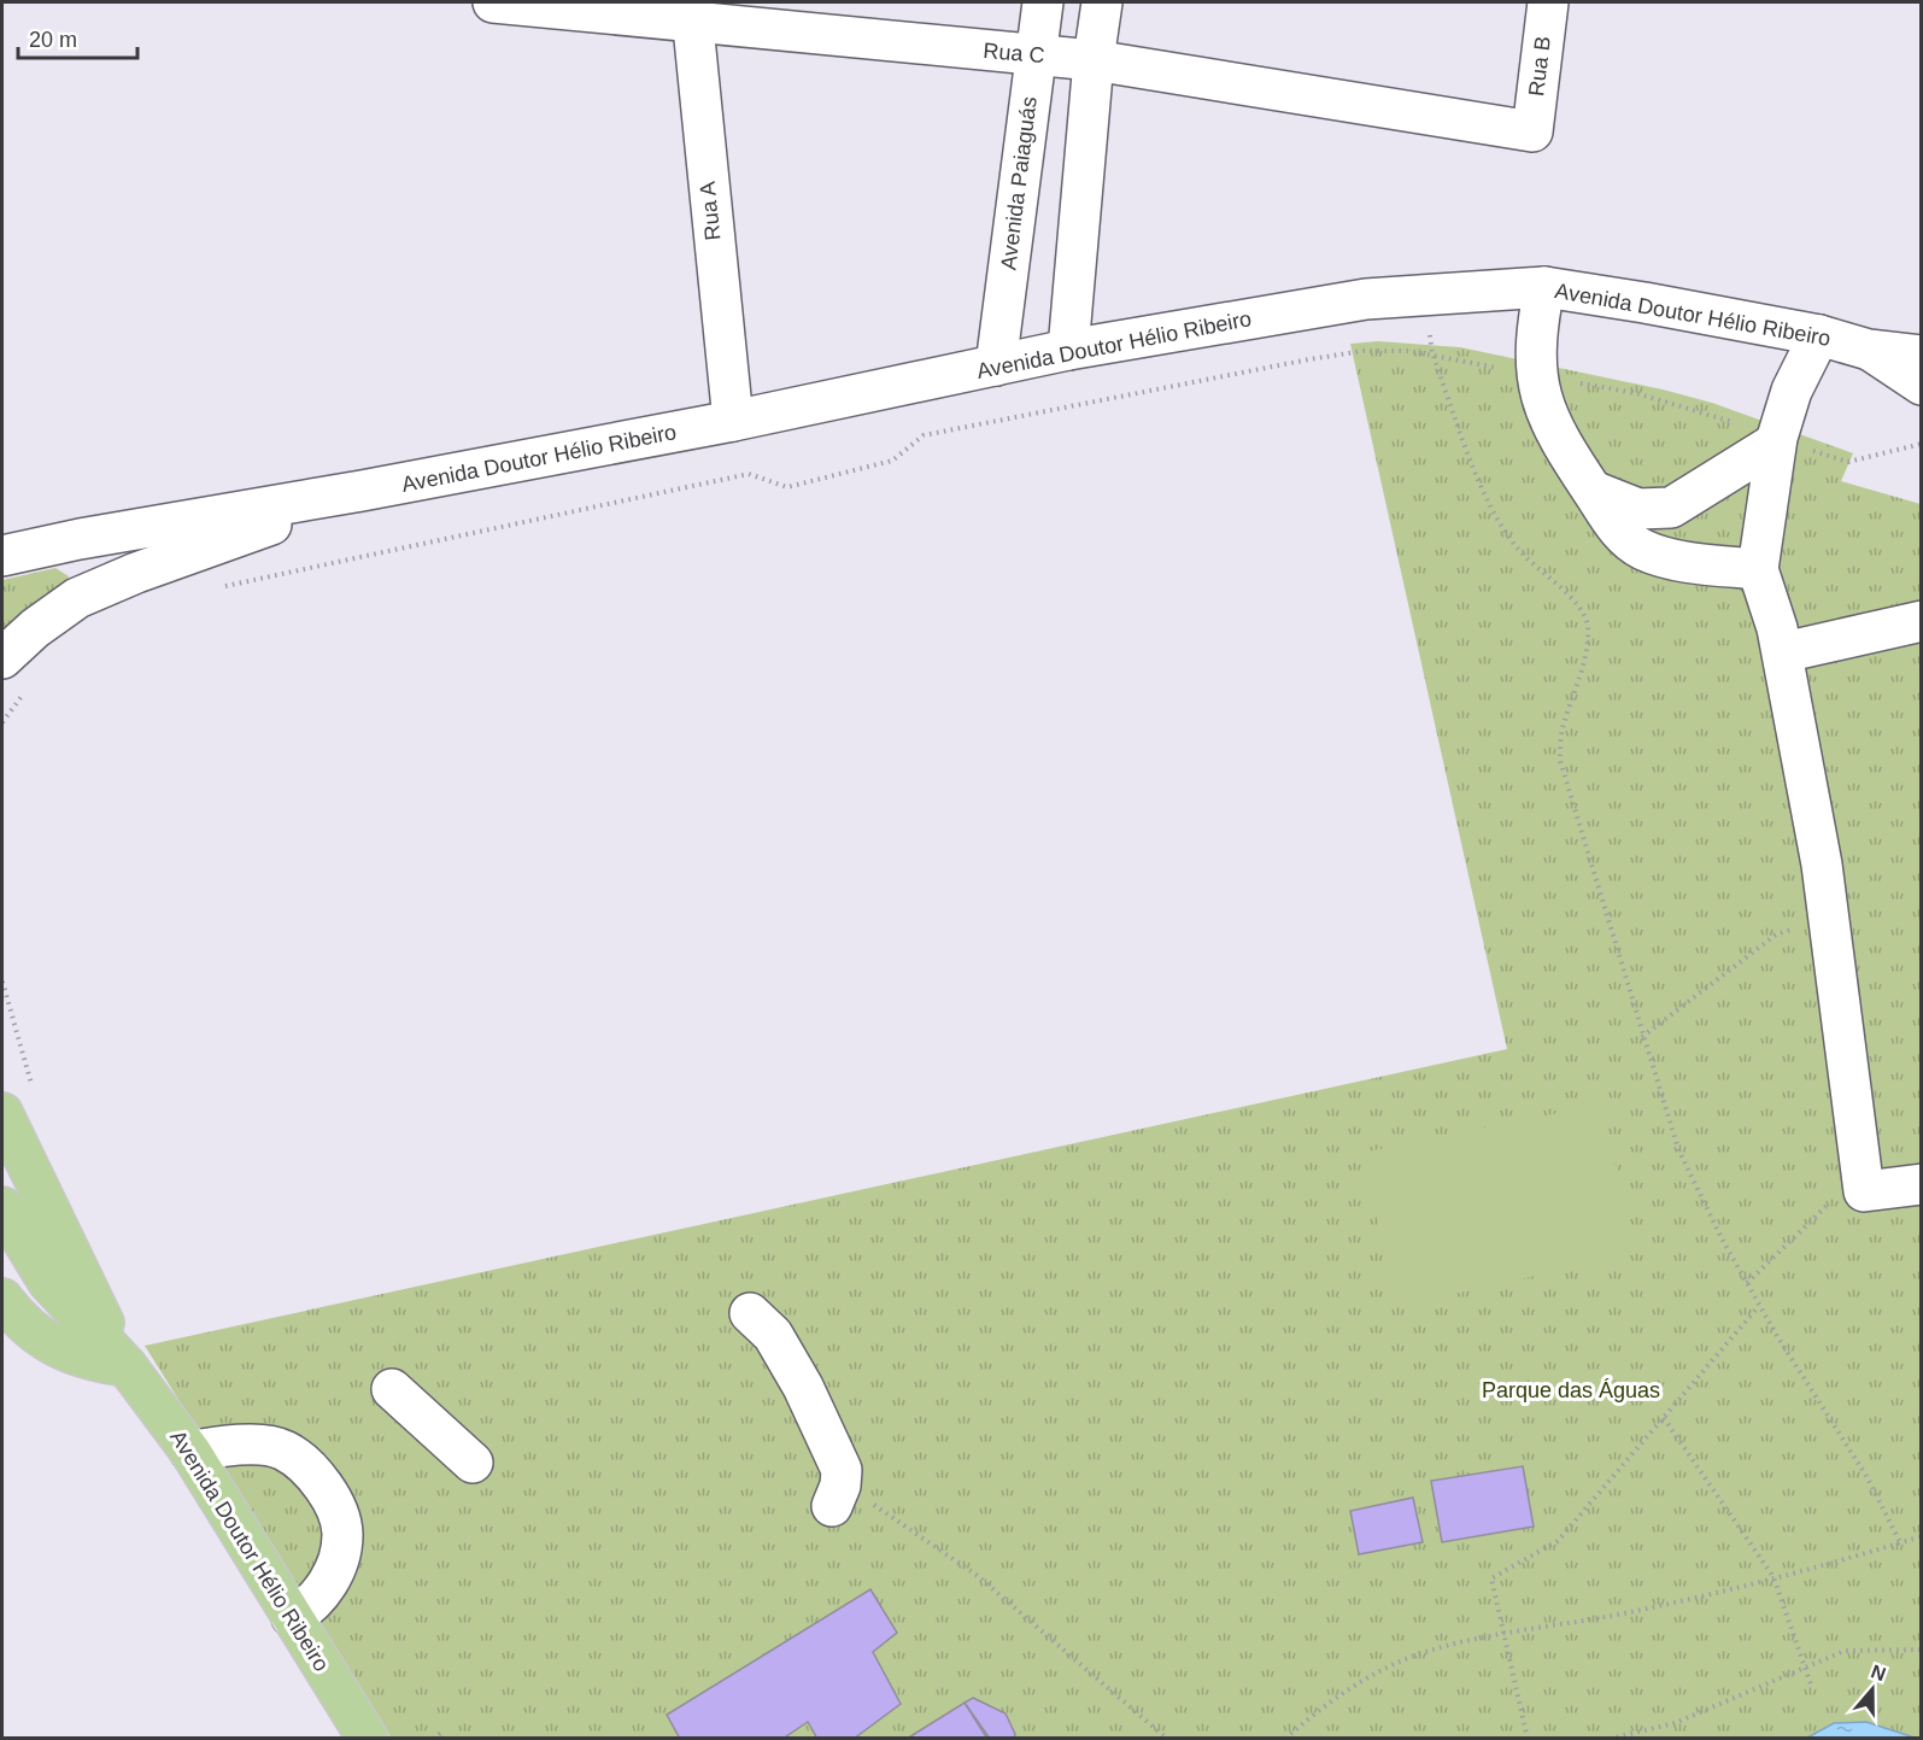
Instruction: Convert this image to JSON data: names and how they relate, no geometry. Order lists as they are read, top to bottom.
{
  "streets": {
    "main road": ["Avenida Doutor Hélio Ribeiro"],
    "street": [
      "Rua C",
      "Rua B",
      "Avenida Paiaguás",
      "Rua A"
    ]
  },
  "crossings": [
    ["Rua C", "Rua B"],
    ["Rua C", "Avenida Paiaguás"],
    ["Rua C", "Rua A"],
    ["Avenida Paiaguás", "Avenida Doutor Hélio Ribeiro"],
    ["Rua A", "Avenida Doutor Hélio Ribeiro"]
  ],
  "parks": ["Parque das Águas"],
  "scale_bar": "20 m",
  "north": "top"
}
